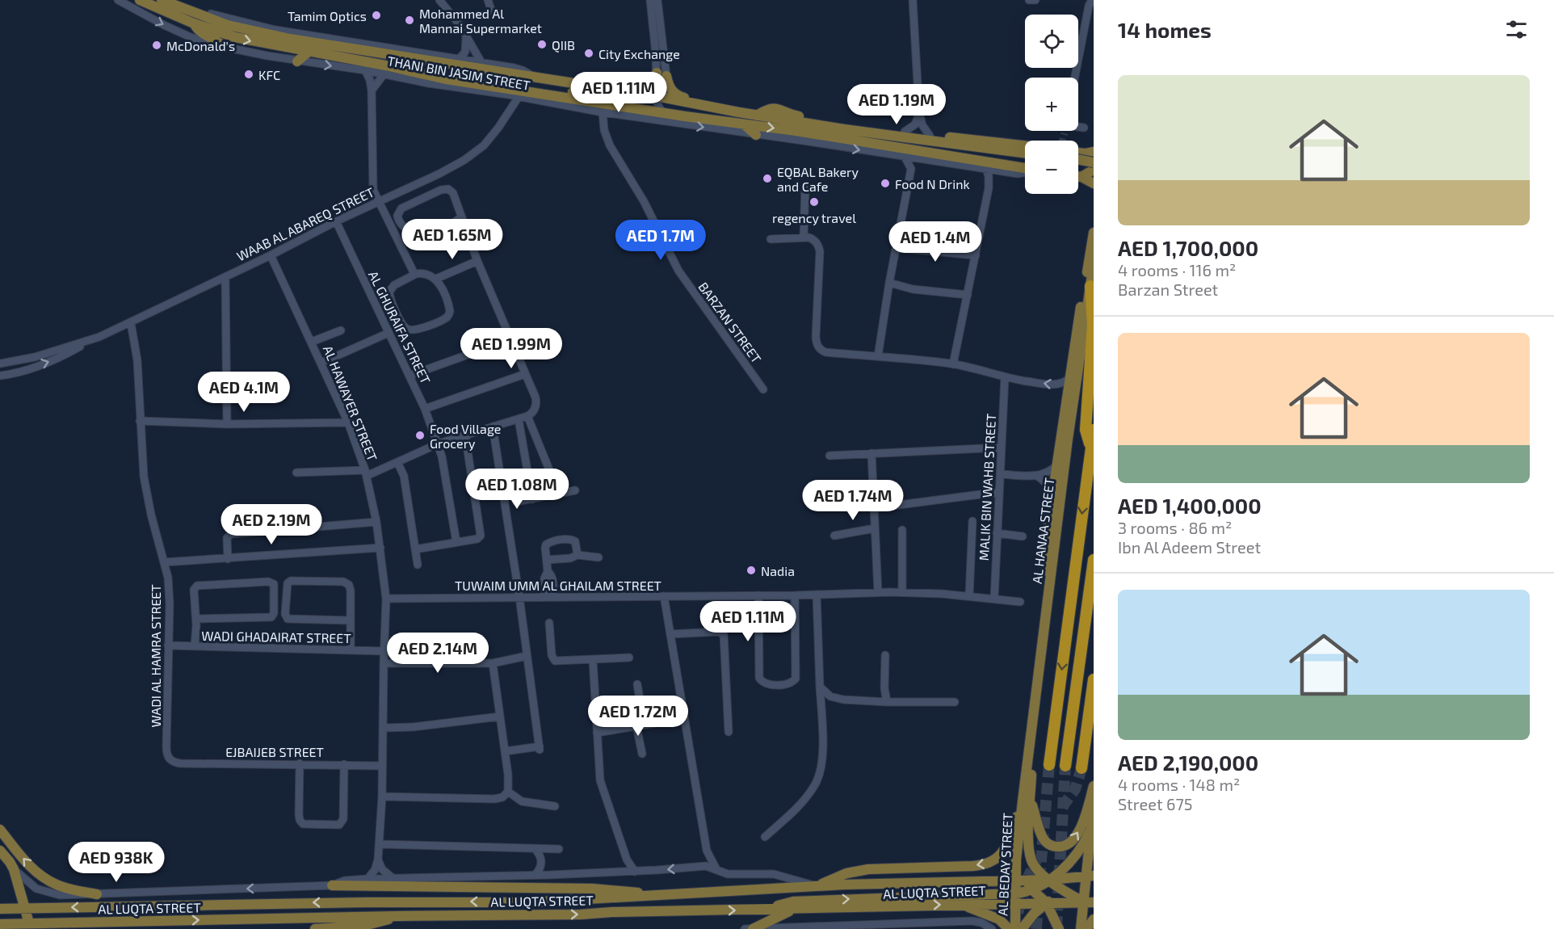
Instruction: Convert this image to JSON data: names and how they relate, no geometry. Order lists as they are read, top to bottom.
{
  "streets": {
    "main road": [
      "THANI BIN JASIM STREET",
      "AL HANAA STREET",
      "AL BEDAY STREET",
      "AL LUQTA STREET"
    ],
    "street": [
      "WAAB AL ABAREQ STREET",
      "BARZAN STREET",
      "AL GHURAIFA STREET",
      "AL HAWAYER STREET",
      "MALIK BIN WAHB STREET",
      "TUWAIM UMM AL GHAILAM STREET",
      "WADI GHADAIRAT STREET",
      "WADI AL HAMRA STREET",
      "EJBAIJEB STREET"
    ]
  },
  "crossings": [
    ["THANI BIN JASIM STREET", "WAAB AL ABAREQ STREET"],
    ["THANI BIN JASIM STREET", "BARZAN STREET"],
    ["WAAB AL ABAREQ STREET", "AL GHURAIFA STREET"],
    ["WAAB AL ABAREQ STREET", "AL HAWAYER STREET"],
    ["WAAB AL ABAREQ STREET", "WADI AL HAMRA STREET"],
    ["AL HAWAYER STREET", "TUWAIM UMM AL GHAILAM STREET"],
    ["AL HAWAYER STREET", "WADI GHADAIRAT STREET"],
    ["AL HAWAYER STREET", "EJBAIJEB STREET"],
    ["AL HAWAYER STREET", "AL LUQTA STREET"],
    ["MALIK BIN WAHB STREET", "TUWAIM UMM AL GHAILAM STREET"],
    ["AL HANAA STREET", "AL BEDAY STREET"],
    ["WADI GHADAIRAT STREET", "WADI AL HAMRA STREET"],
    ["WADI AL HAMRA STREET", "EJBAIJEB STREET"],
    ["AL BEDAY STREET", "AL LUQTA STREET"]
  ],
  "places": [
    "Tamim Optics",
    "Mohammed Al Mannai Supermarket",
    "QIIB",
    "McDonald's",
    "City Exchange",
    "KFC",
    "EQBAL Bakery and Cafe",
    "Food N Drink",
    "regency travel",
    "Food Village Grocery",
    "Nadia"
  ],
  "page": {
    "heading": "14 homes",
    "map_buttons": ["+", "−"],
    "list": [
      {
        "name": "AED 1,700,000",
        "note": "4 rooms · 116 m² · Barzan Street"
      },
      {
        "name": "AED 1,400,000",
        "note": "3 rooms · 86 m² · Ibn Al Adeem Street"
      },
      {
        "name": "AED 2,190,000",
        "note": "4 rooms · 148 m² · Street 675"
      }
    ],
    "price": [
      "AED 1.11M",
      "AED 1.19M",
      "AED 1.65M",
      "AED 1.7M",
      "AED 1.4M",
      "AED 1.99M",
      "AED 4.1M",
      "AED 1.08M",
      "AED 1.74M",
      "AED 2.19M",
      "AED 1.11M",
      "AED 2.14M",
      "AED 1.72M",
      "AED 938K"
    ]
  }
}
